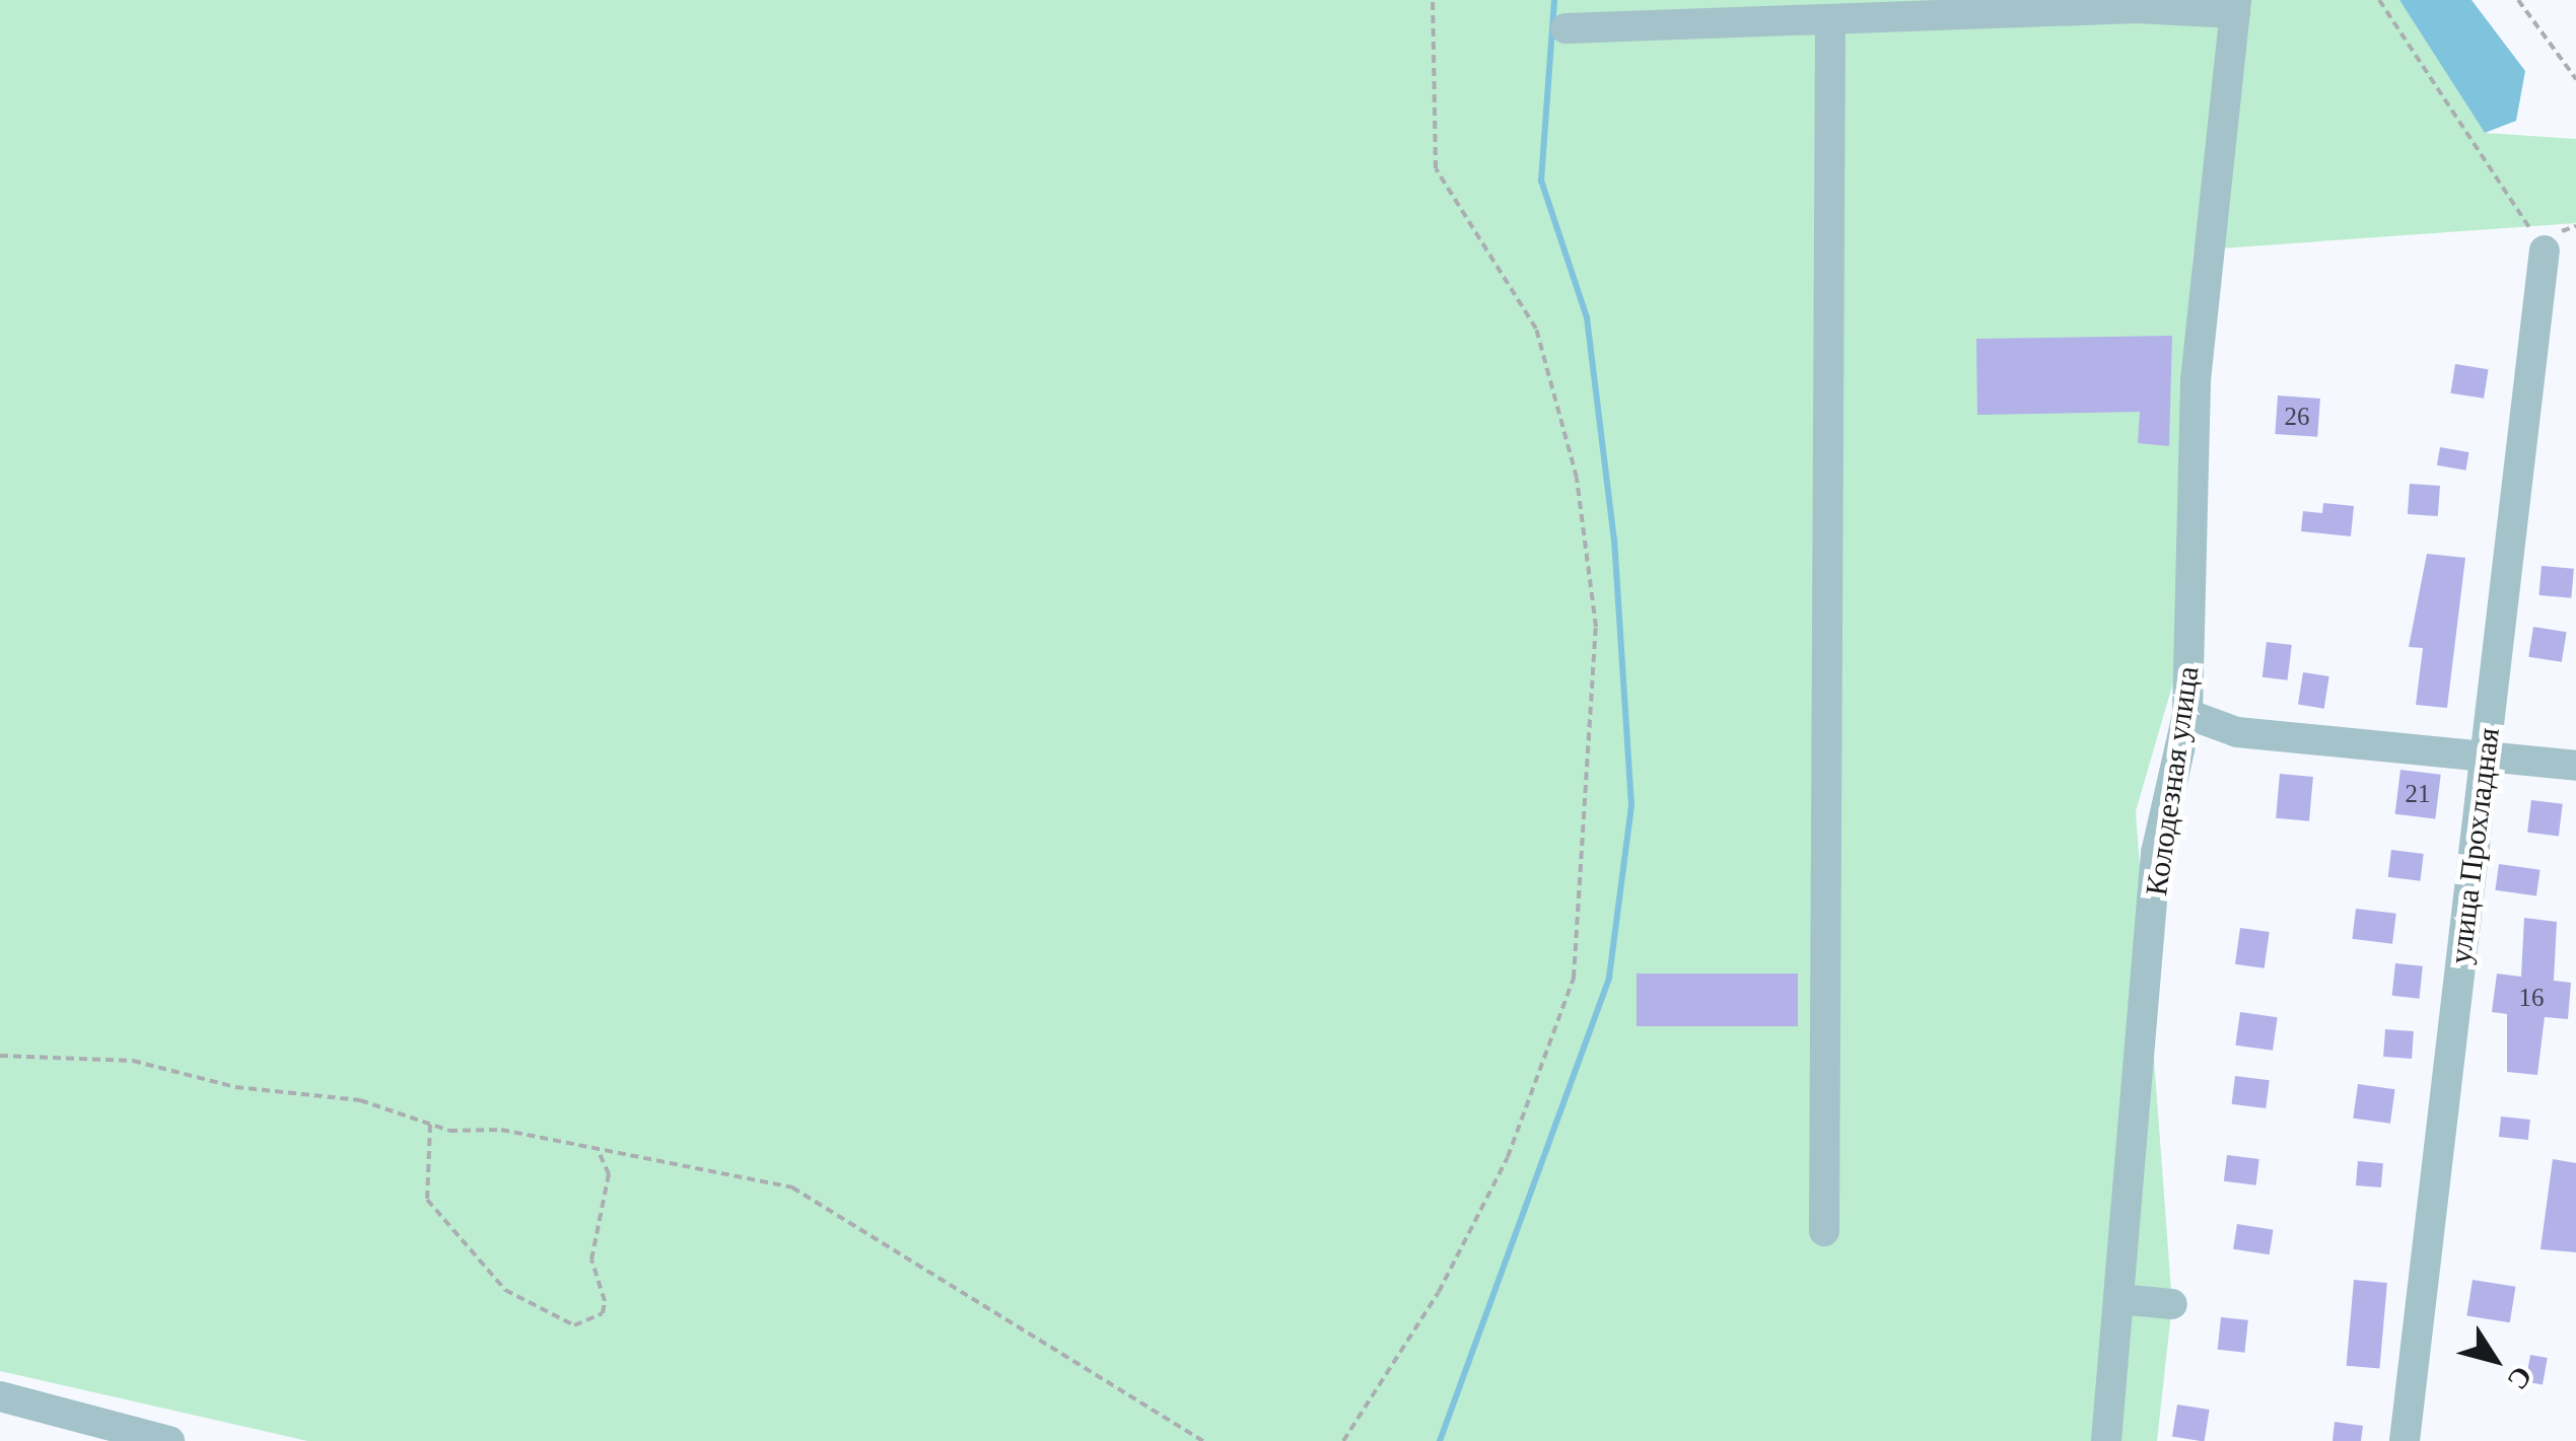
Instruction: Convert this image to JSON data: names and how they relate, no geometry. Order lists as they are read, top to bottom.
{
  "streets": {
    "street": ["Колодезная улица", "улица Прохладная"]
  },
  "house_numbers": ["26", "21", "16"],
  "north": "bottom right"
}
